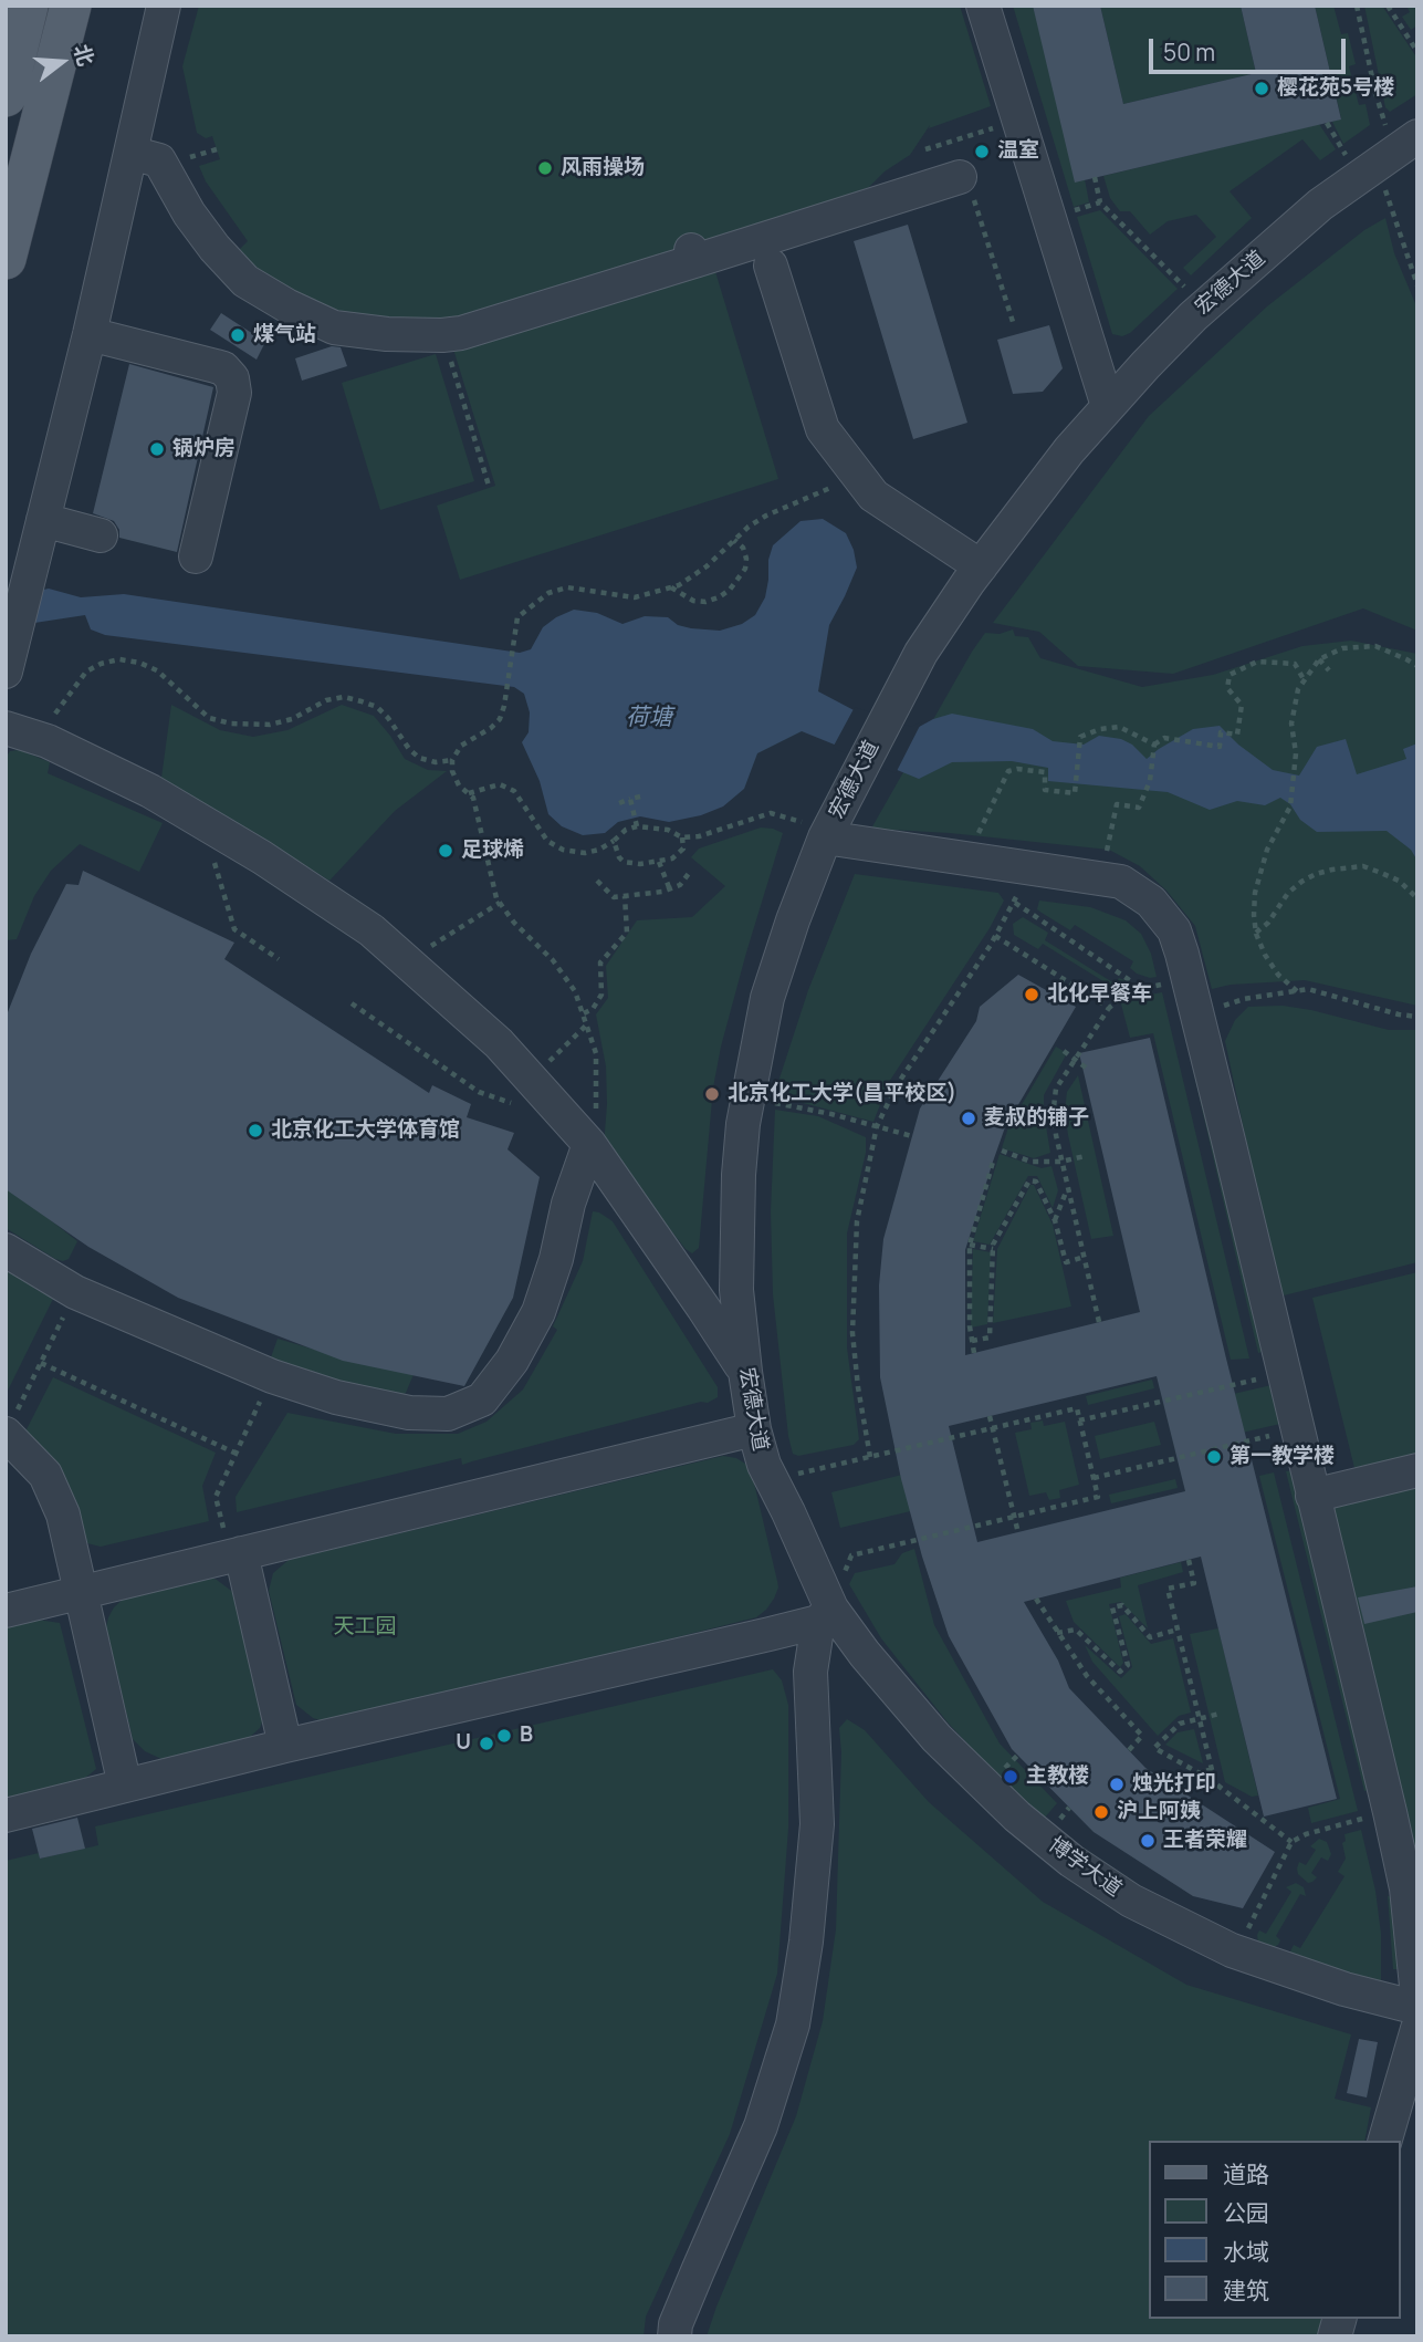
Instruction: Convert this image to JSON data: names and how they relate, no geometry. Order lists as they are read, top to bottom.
{
  "streets": {
    "street": ["宏德大道", "博学大道"]
  },
  "crossings": [
    ["宏德大道", "博学大道"]
  ],
  "water": ["荷塘"],
  "parks": ["天工园"],
  "places": [
    "樱花苑5号楼",
    "温室",
    "风雨操场",
    "煤气站",
    "锅炉房",
    "足球烯",
    "北化早餐车",
    "北京化工大学(昌平校区)",
    "麦叔的铺子",
    "北京化工大学体育馆",
    "第一教学楼",
    "B",
    "U",
    "主教楼",
    "烛光打印",
    "沪上阿姨",
    "王者荣耀"
  ],
  "legend": [
    "道路",
    "公园",
    "水域",
    "建筑"
  ],
  "scale_bar": "50 m",
  "north": "right"
}
